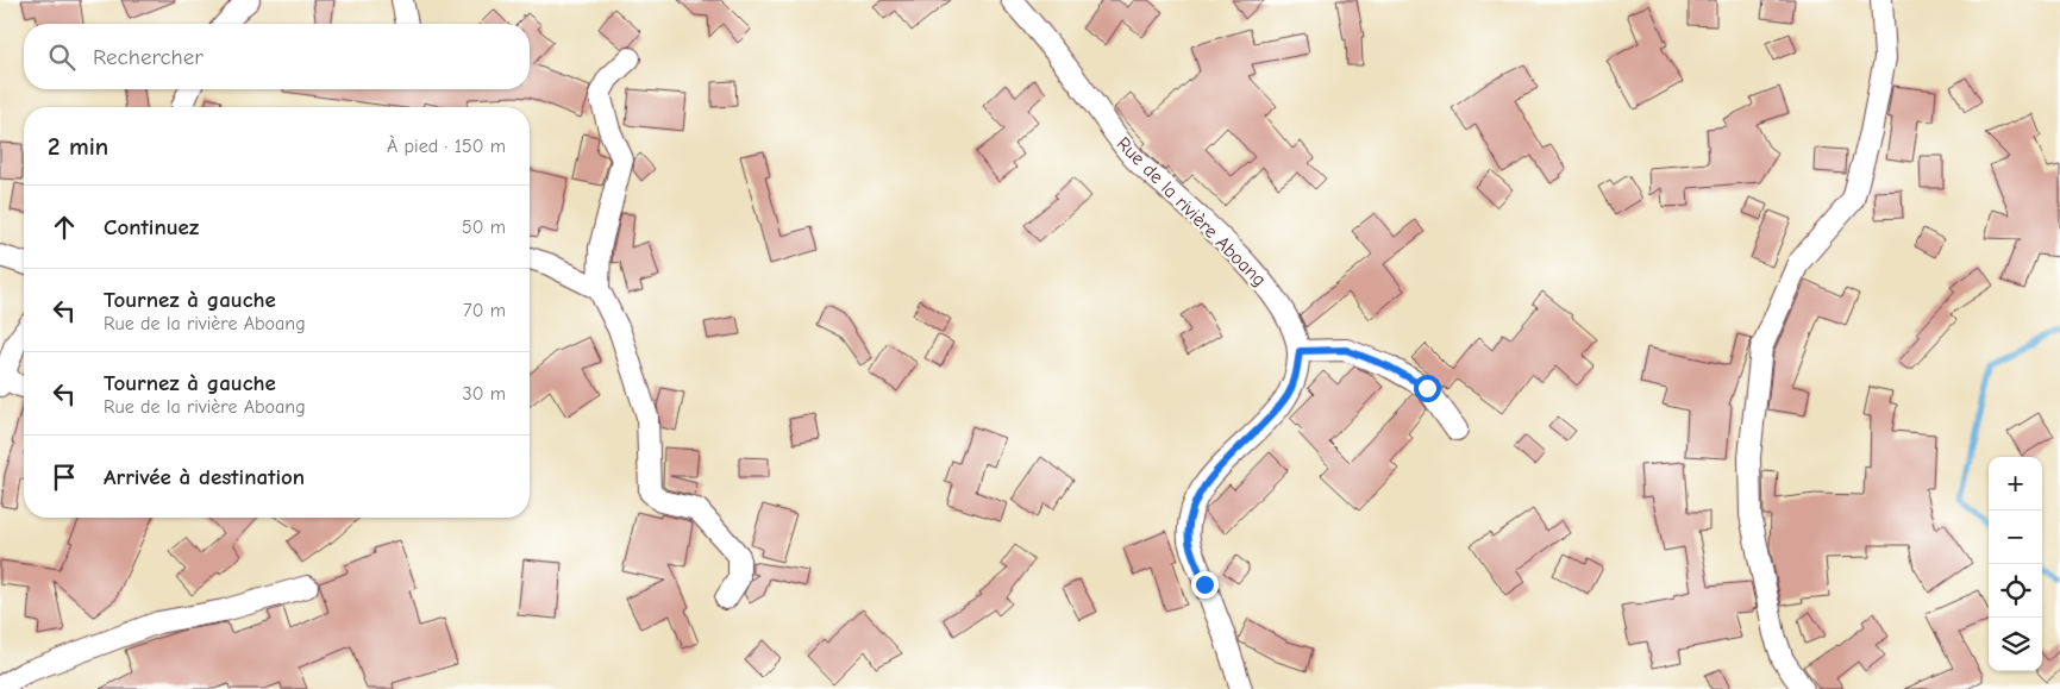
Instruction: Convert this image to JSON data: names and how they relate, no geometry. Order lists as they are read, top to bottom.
{
  "streets": {
    "street": ["Rue de la rivière Aboang"]
  },
  "page": {
    "search": "Rechercher",
    "heading": ["2 min", "À pied · 150 m"],
    "list": [
      ["Continuez", "50 m"],
      ["Tournez à gauche", "Rue de la rivière Aboang", "70 m"],
      ["Tournez à gauche", "Rue de la rivière Aboang", "30 m"],
      "Arrivée à destination"
    ],
    "map_buttons": ["+", "−"]
  }
}
